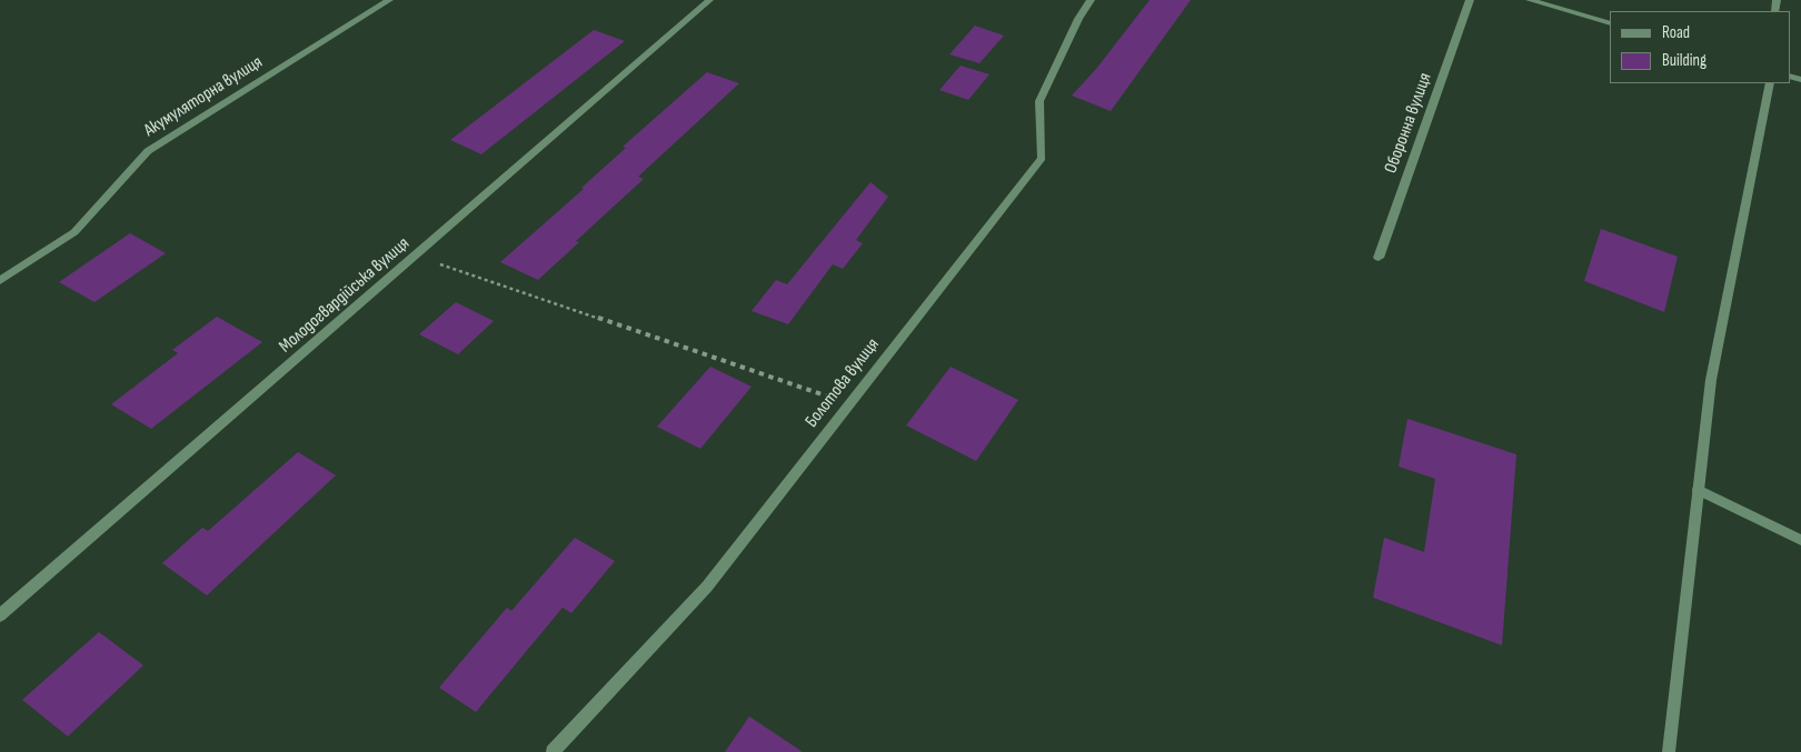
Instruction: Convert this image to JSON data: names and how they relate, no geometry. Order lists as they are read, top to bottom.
{
  "streets": {
    "street": [
      "Акумуляторна вулиця",
      "Оборонна вулиця",
      "Молодогвардійська вулиця",
      "Болотова вулиця"
    ]
  },
  "legend": ["Road", "Building"]
}
